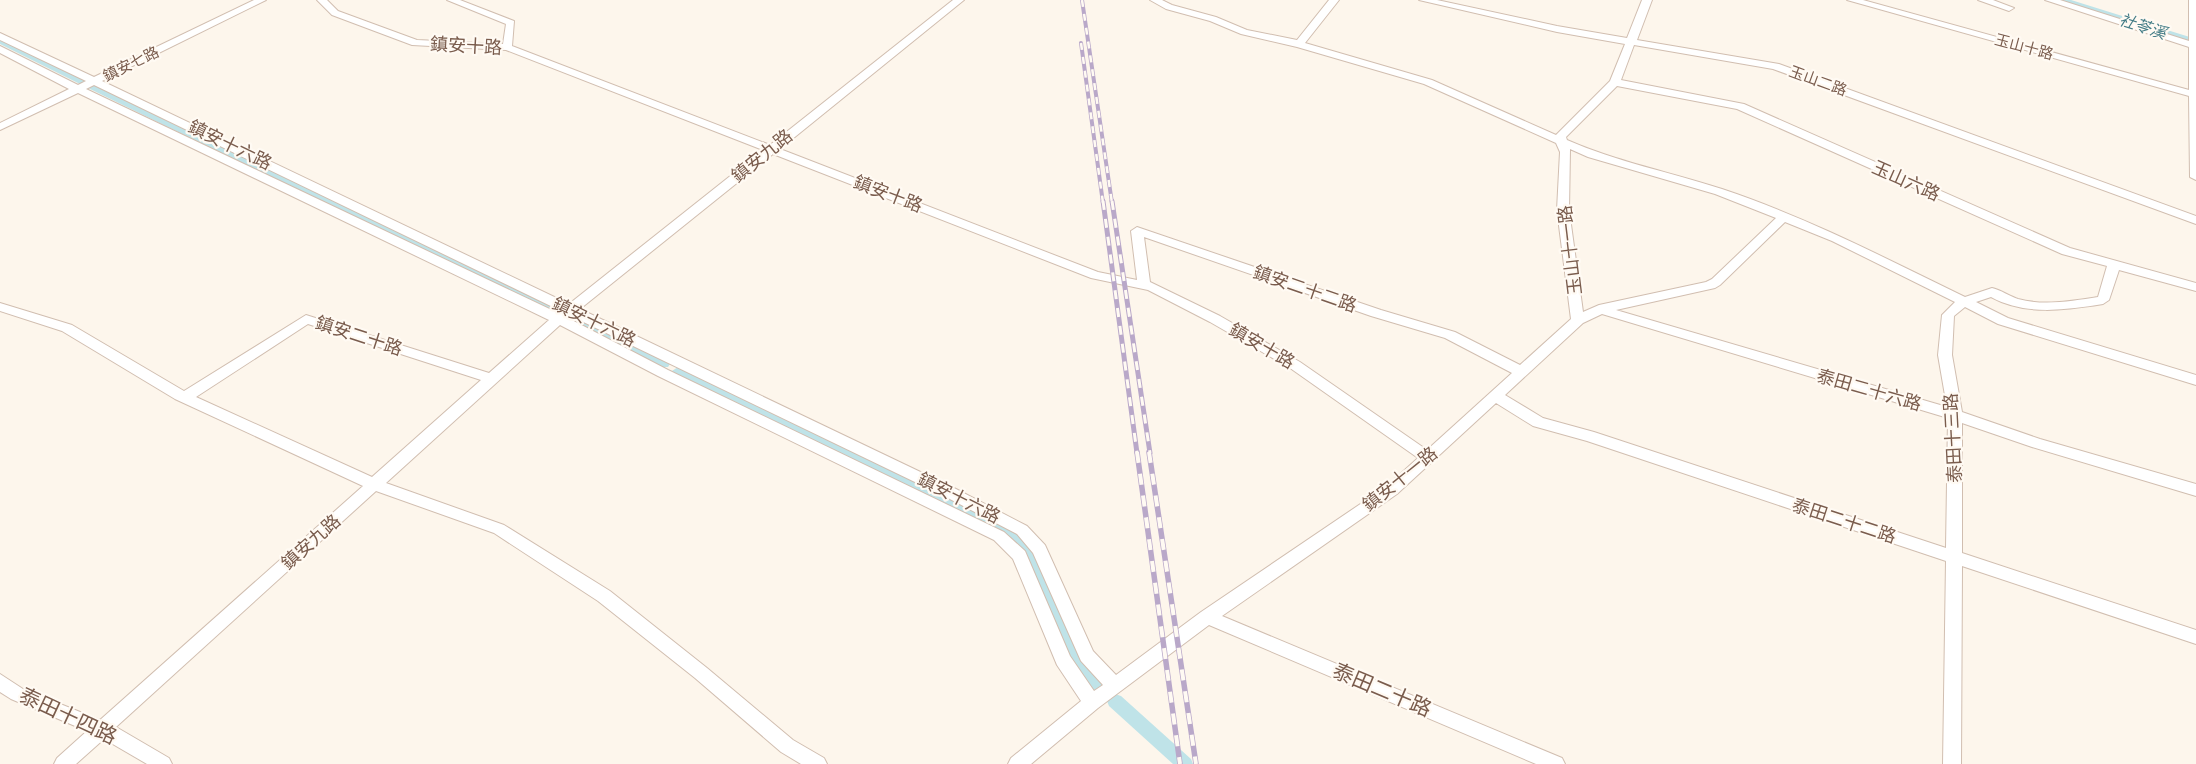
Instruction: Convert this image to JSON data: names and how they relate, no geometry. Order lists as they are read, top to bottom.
{
  "streets": {
    "street": [
      "鎮安十路",
      "玉山十路",
      "鎮安七路",
      "玉山二路",
      "鎮安十六路",
      "鎮安九路",
      "玉山六路",
      "玉山十一路",
      "鎮安二十二路",
      "鎮安二十路",
      "泰田二十六路",
      "泰田十三路",
      "鎮安十一路",
      "泰田二十二路",
      "泰田二十路",
      "泰田十四路"
    ]
  },
  "crossings": [
    ["鎮安十路", "鎮安九路"],
    ["鎮安十路", "鎮安二十二路"],
    ["鎮安十路", "鎮安十一路"],
    ["鎮安七路", "鎮安十六路"],
    ["鎮安十六路", "鎮安九路"],
    ["鎮安十六路", "鎮安十一路"],
    ["鎮安九路", "鎮安二十路"],
    ["鎮安九路", "泰田十四路"],
    ["玉山十一路", "鎮安十一路"],
    ["鎮安二十二路", "鎮安十一路"],
    ["泰田二十六路", "泰田十三路"],
    ["泰田二十六路", "鎮安十一路"],
    ["泰田十三路", "泰田二十二路"],
    ["鎮安十一路", "泰田二十二路"],
    ["鎮安十一路", "泰田二十路"]
  ],
  "water": ["社苓溪"]
}
